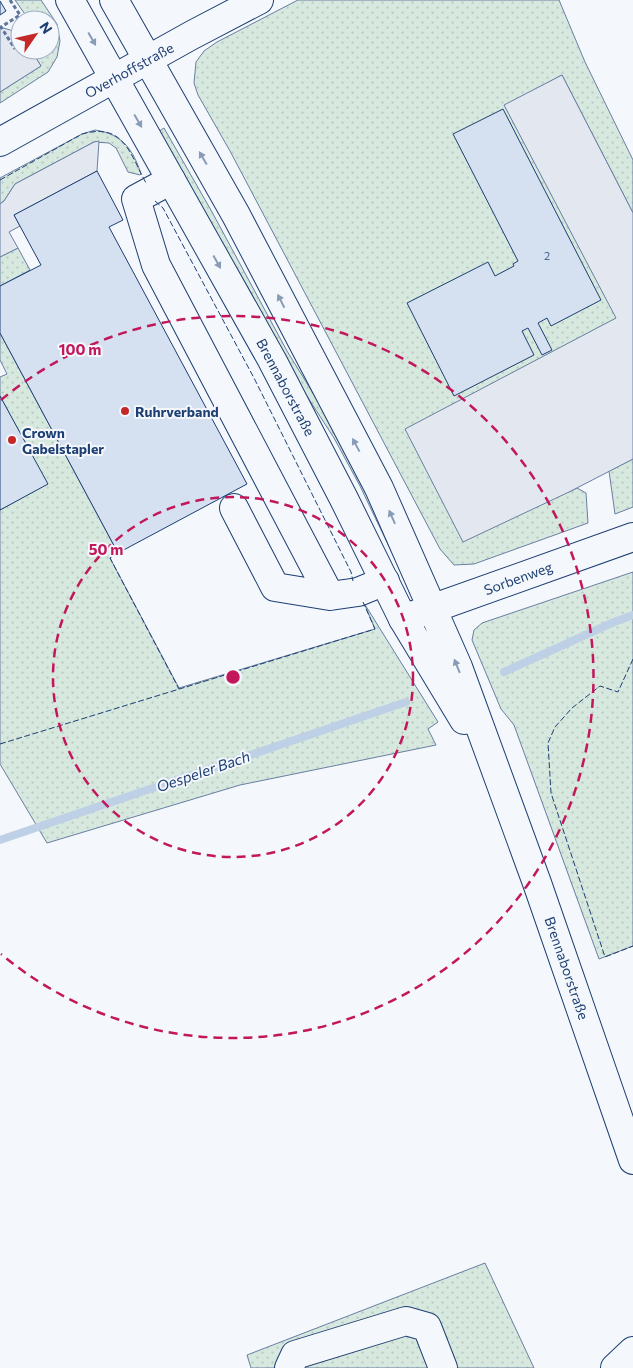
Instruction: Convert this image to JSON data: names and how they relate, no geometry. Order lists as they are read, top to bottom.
{
  "streets": {
    "main road": ["Overhoffstraße", "Brennaborstraße", "Sorbenweg"]
  },
  "crossings": [
    ["Overhoffstraße", "Brennaborstraße"],
    ["Brennaborstraße", "Sorbenweg"]
  ],
  "water": ["Oespeler Bach"],
  "places": ["Ruhrverband", "Crown Gabelstapler"],
  "house_numbers": ["2"],
  "north": "top right",
  "rings": ["100 m", "50 m"]
}
